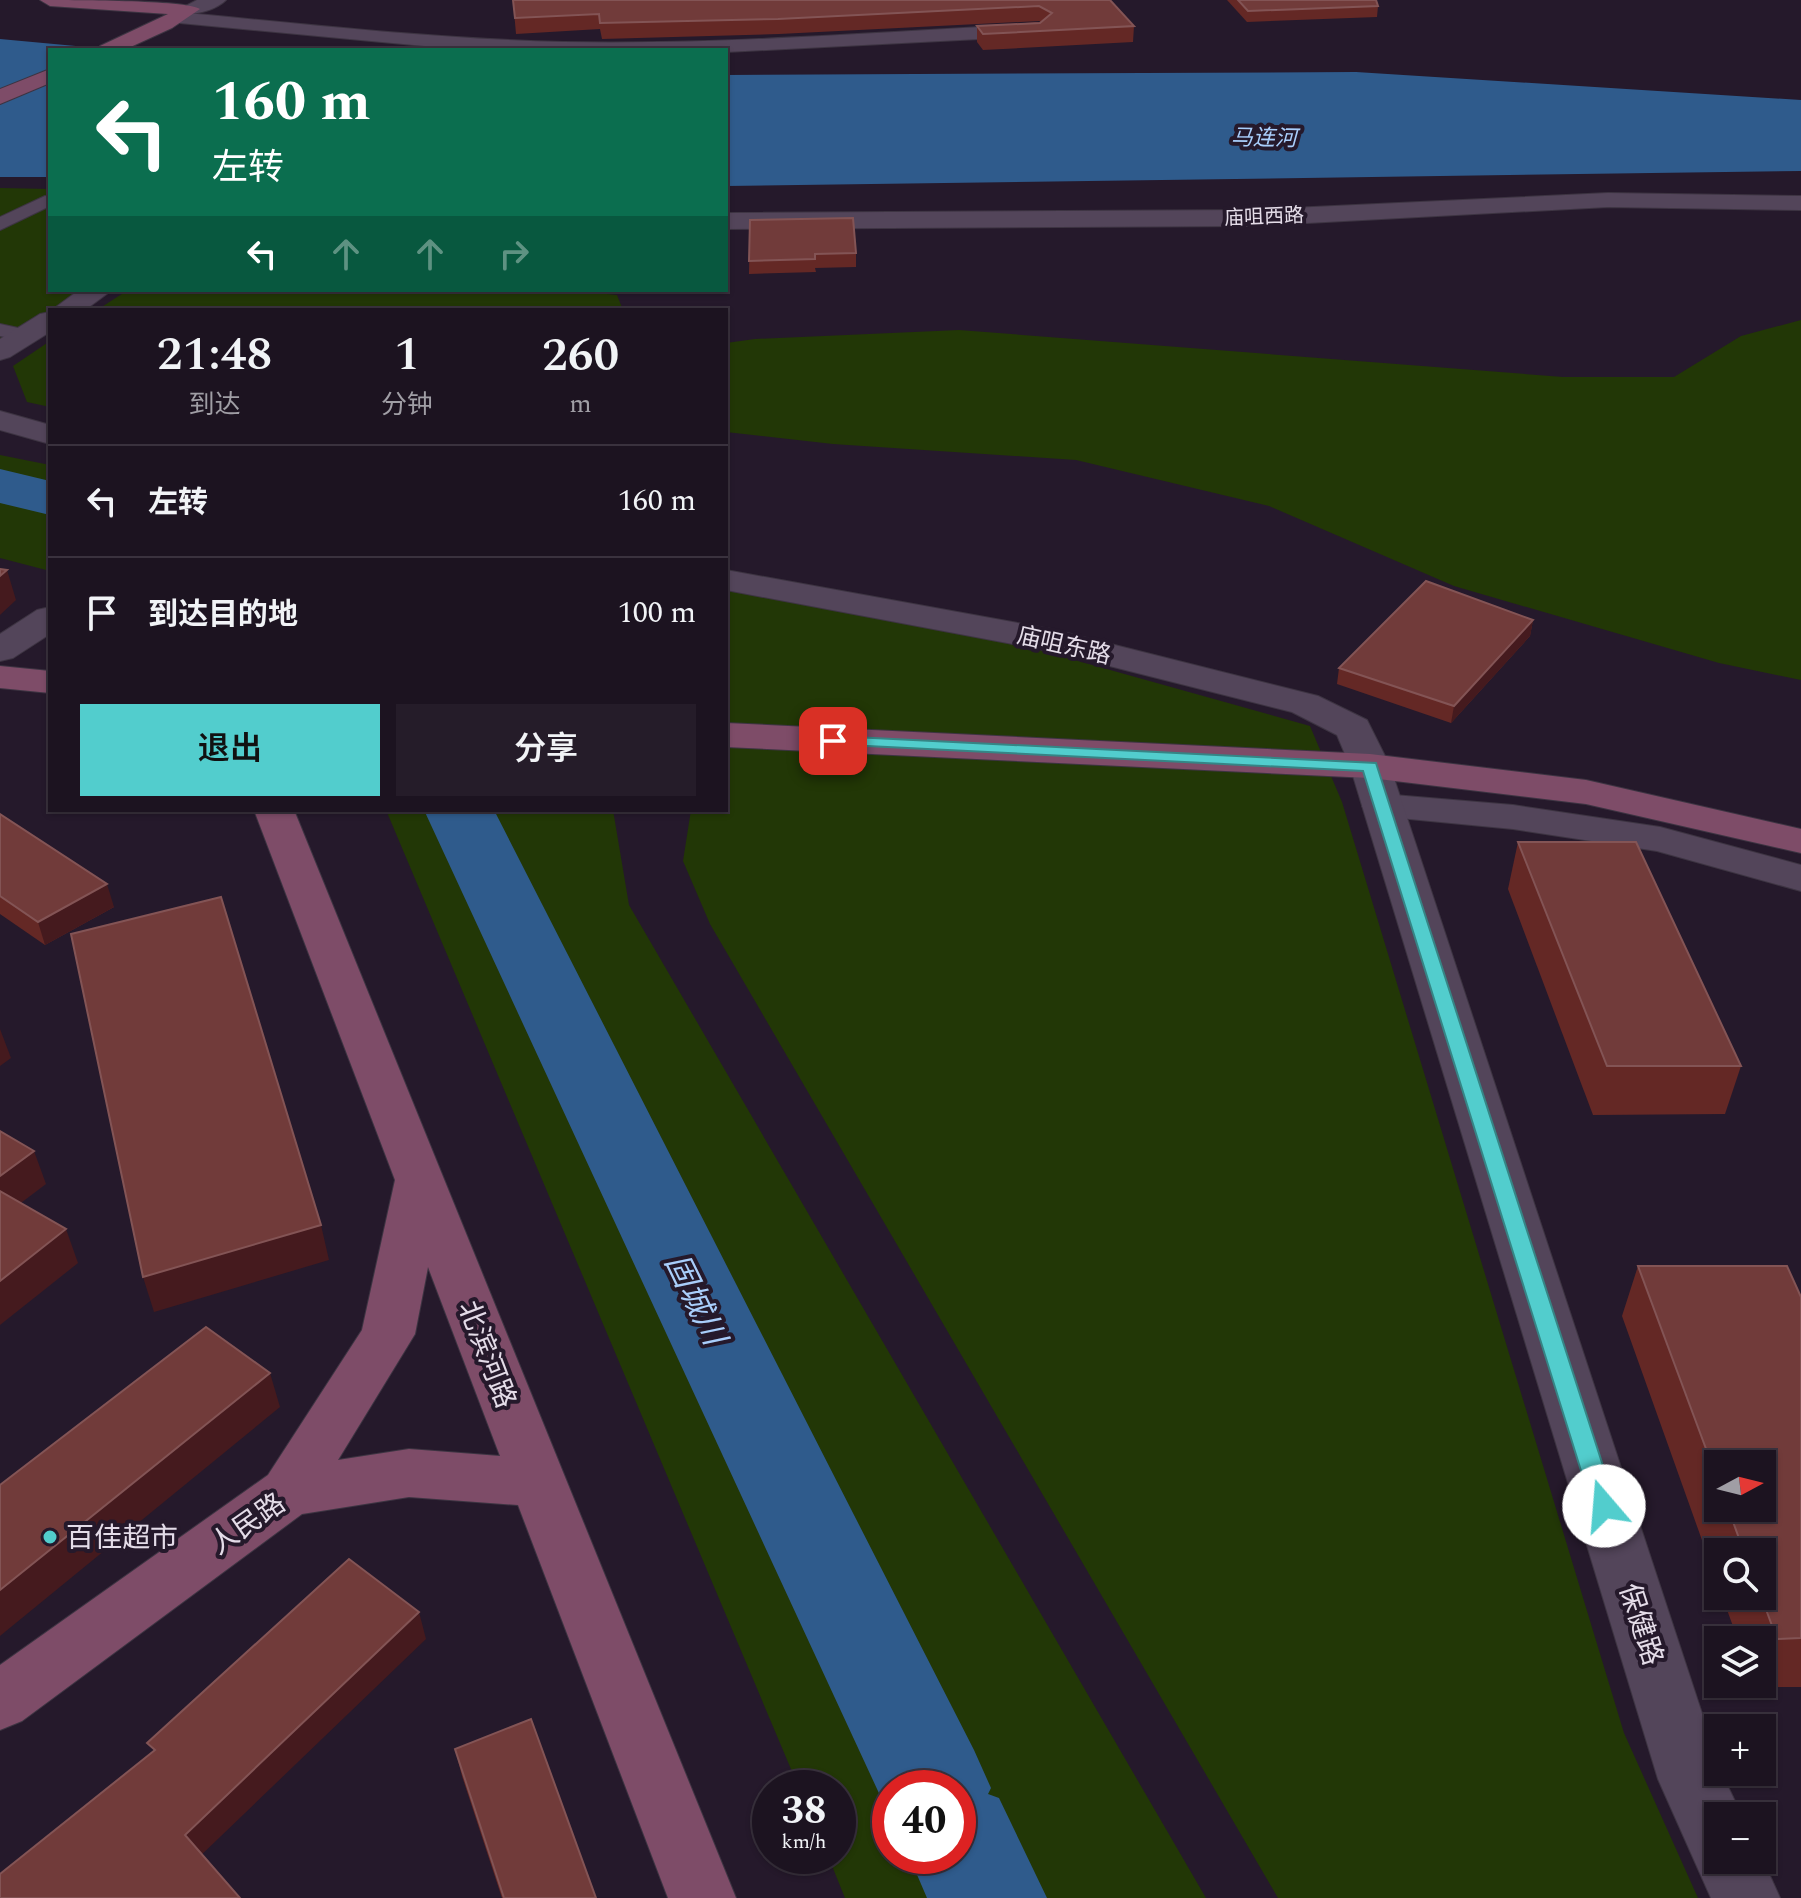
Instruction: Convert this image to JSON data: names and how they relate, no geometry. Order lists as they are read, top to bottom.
{
  "streets": {
    "main road": ["北滨河路", "人民路"],
    "street": ["庙咀西路", "庙咀东路", "保健路"]
  },
  "crossings": [
    ["庙咀东路", "保健路"],
    ["北滨河路", "人民路"]
  ],
  "water": ["马连河", "固城川"],
  "places": ["百佳超市"],
  "north": "right",
  "page": {
    "turn": ["160 m", "左转"],
    "eta": [
      "21:48",
      "到达",
      "1",
      "分钟",
      "260",
      "m"
    ],
    "list": [
      {
        "name": "左转",
        "value": "160 m"
      },
      {
        "name": "到达目的地",
        "value": "100 m"
      }
    ],
    "buttons": ["退出", "分享"],
    "map_buttons": ["+", "−"],
    "speed": "38 km/h",
    "limit": "40"
  }
}
